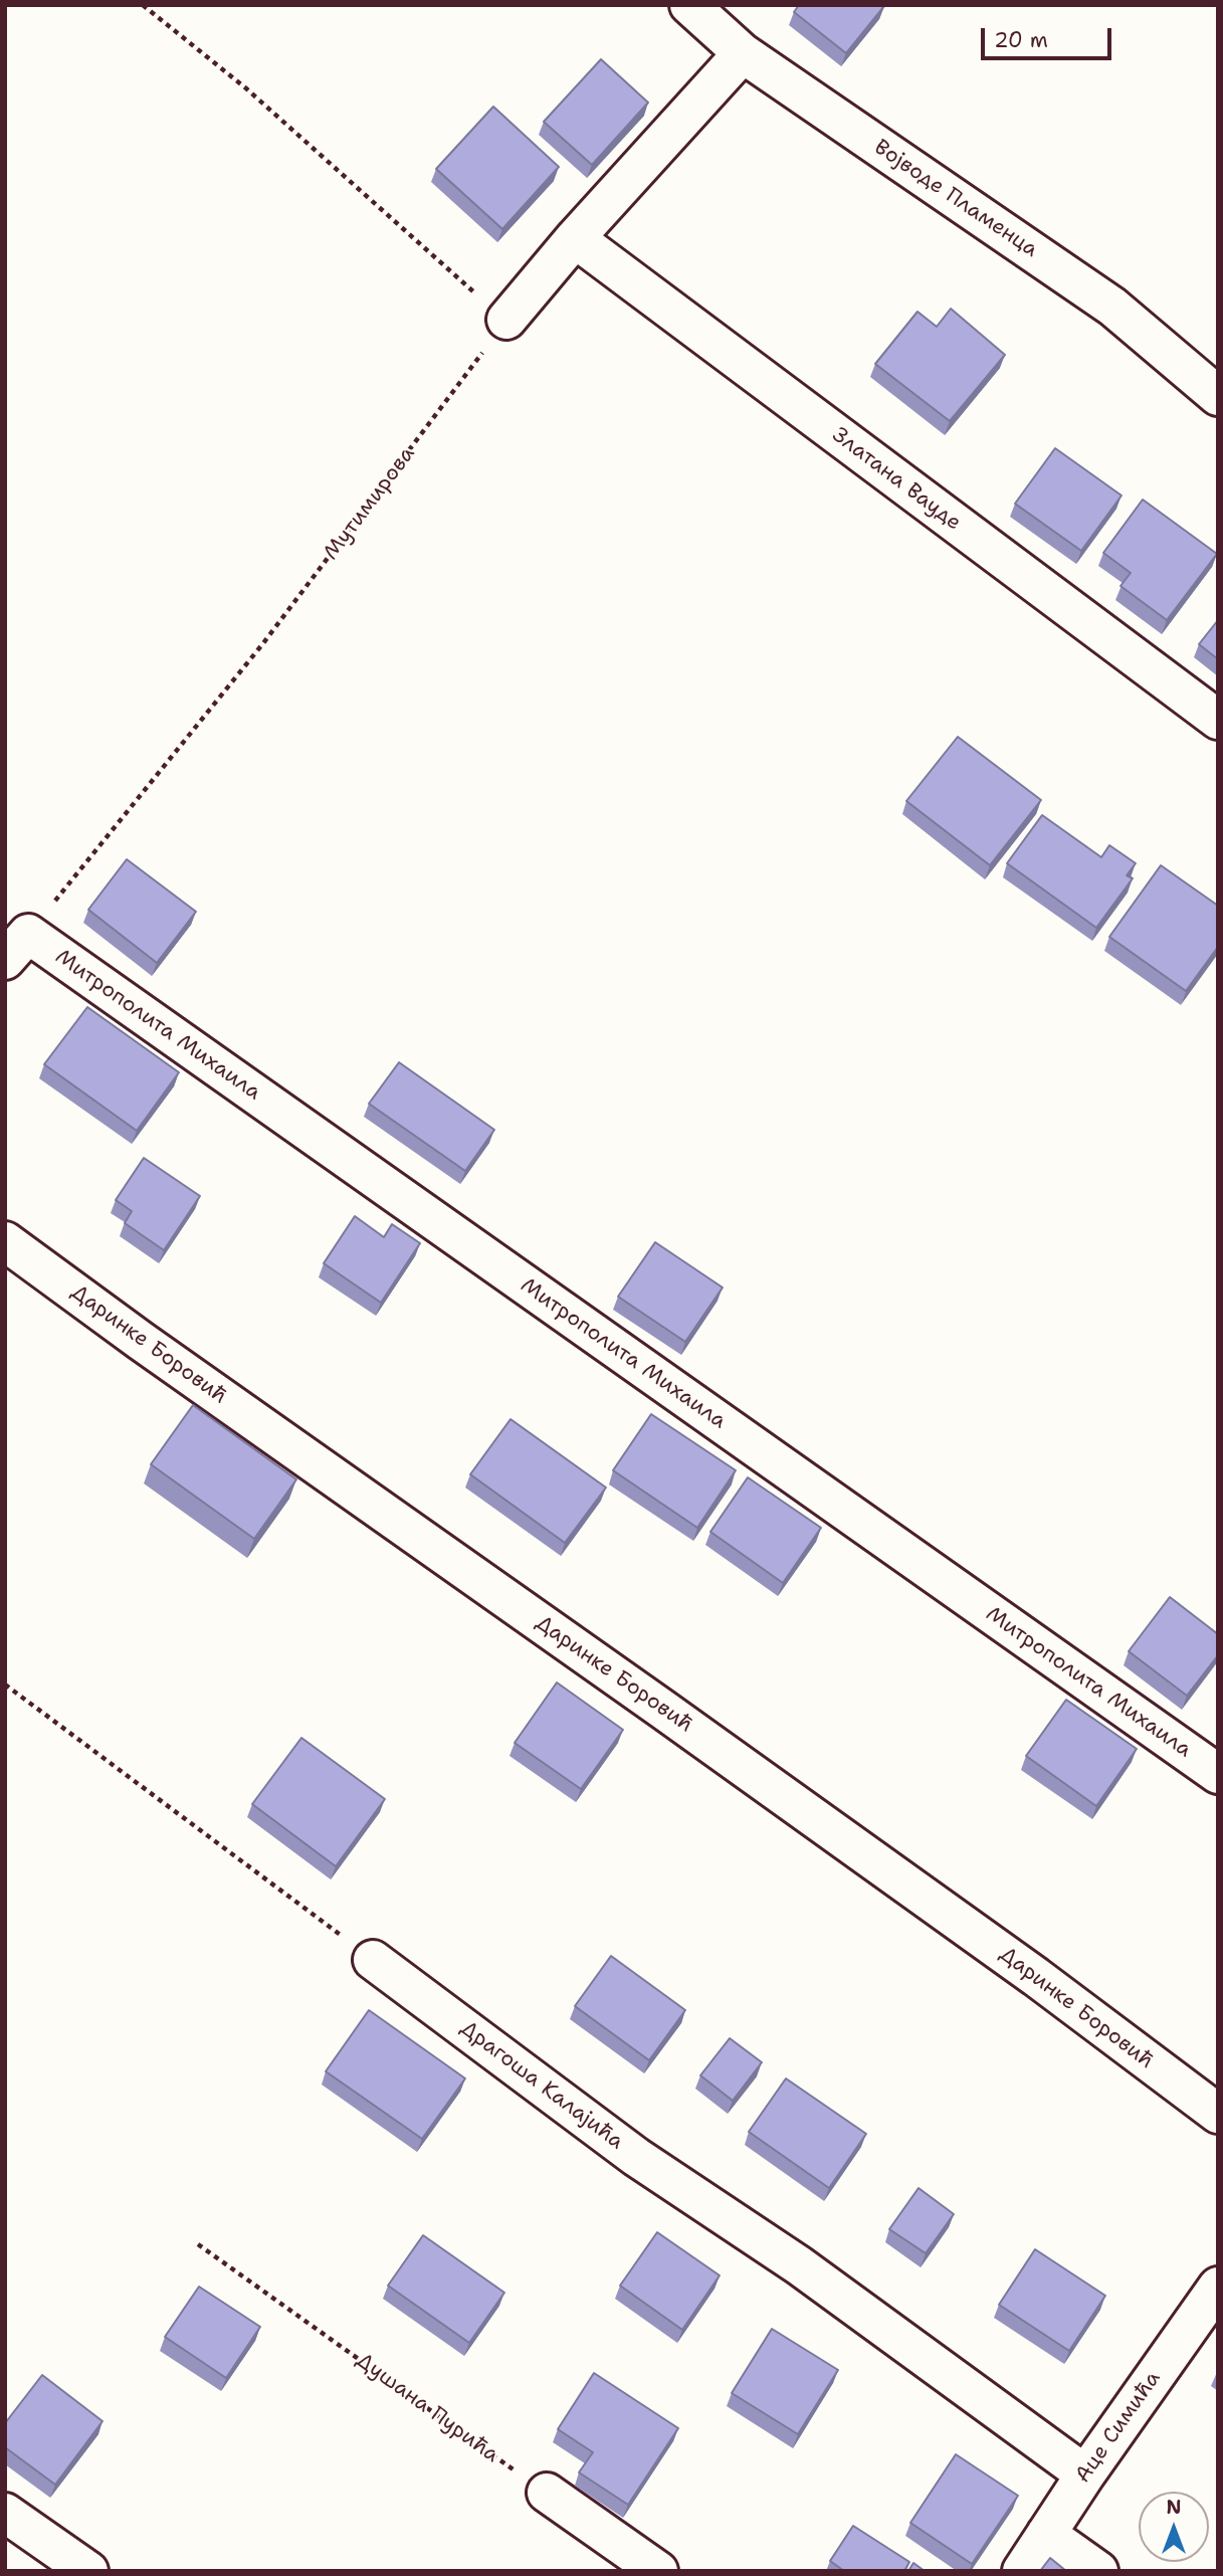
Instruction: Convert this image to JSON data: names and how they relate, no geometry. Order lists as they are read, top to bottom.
{
  "streets": {
    "street": [
      "Војводе Пламенца",
      "Златана Вауде",
      "Митрополита Михаила",
      "Даринке Боровић",
      "Драгоша Калајића",
      "Аце Симића"
    ],
    "path": ["Мутимирова", "Душана Пурића"]
  },
  "crossings": [
    ["Мутимирова", "Митрополита Михаила"],
    ["Драгоша Калајића", "Аце Симића"]
  ],
  "scale_bar": "20 m",
  "north": "top"
}
